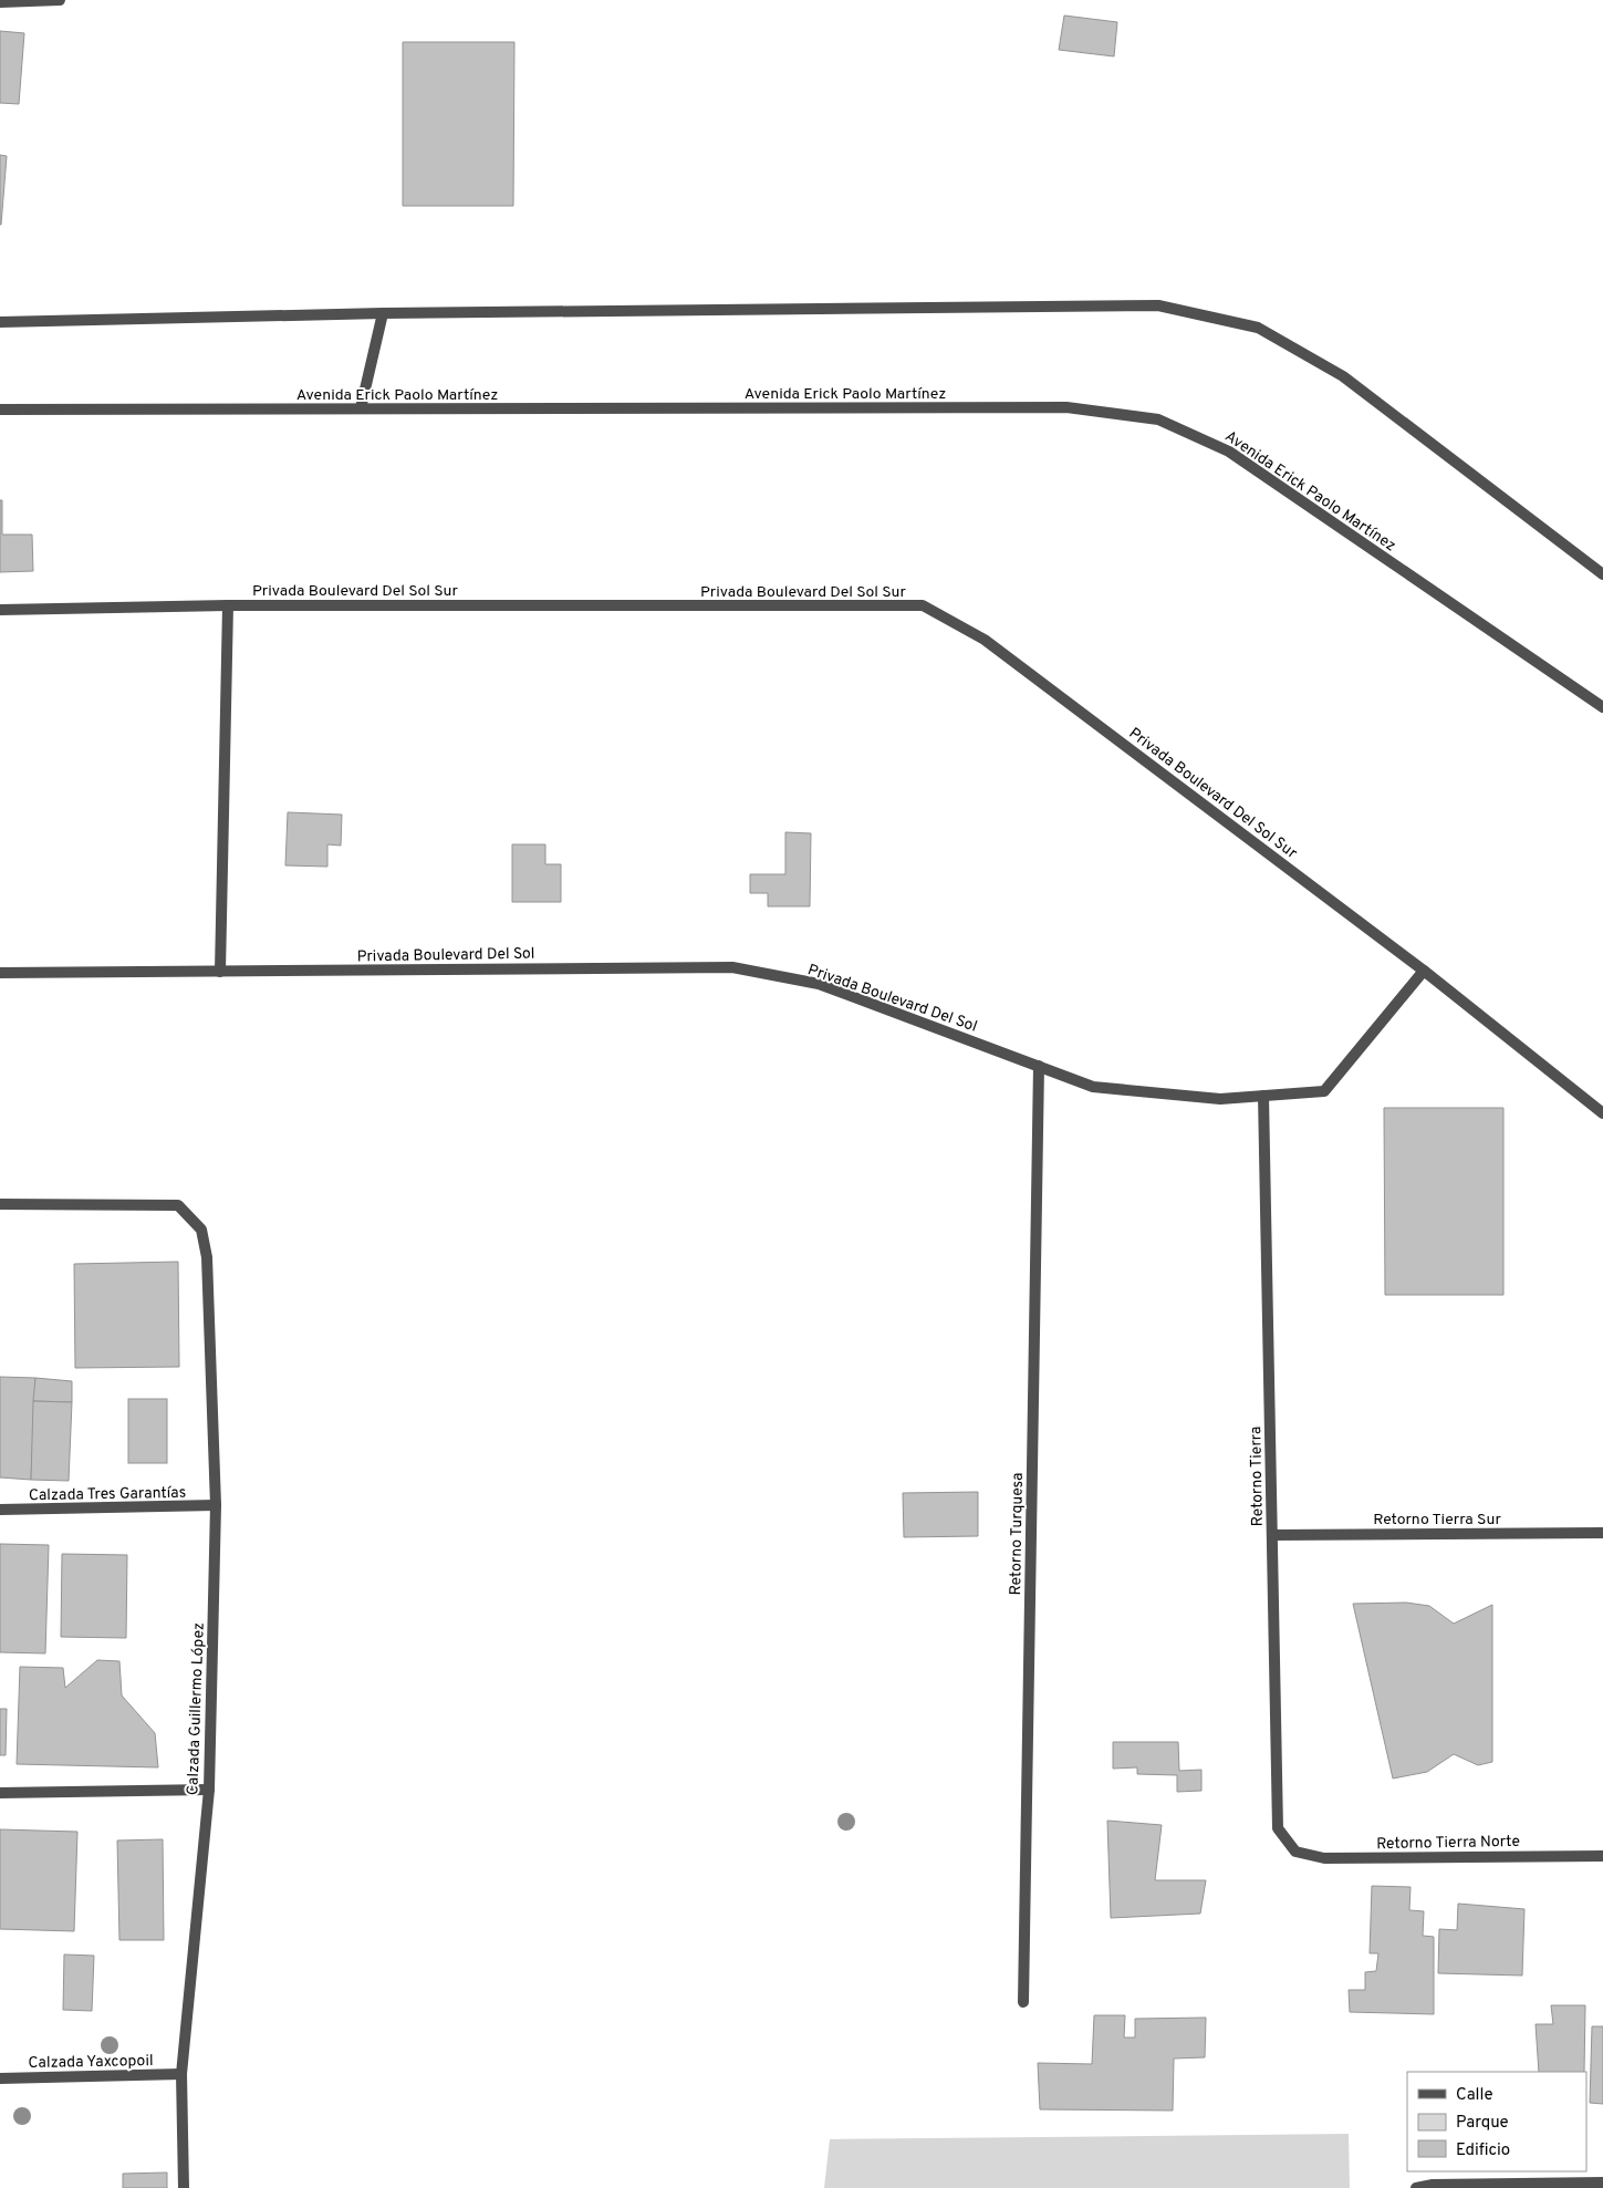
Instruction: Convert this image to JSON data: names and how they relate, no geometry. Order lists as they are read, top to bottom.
{
  "streets": {
    "street": [
      "Avenida Erick Paolo Martínez",
      "Privada Boulevard Del Sol Sur",
      "Privada Boulevard Del Sol",
      "Retorno Tierra",
      "Calzada Tres Garantías",
      "Retorno Tierra Sur",
      "Retorno Turquesa",
      "Calzada Guillermo López",
      "Retorno Tierra Norte",
      "Calzada Yaxcopoil"
    ]
  },
  "crossings": [
    ["Privada Boulevard Del Sol Sur", "Privada Boulevard Del Sol"],
    ["Privada Boulevard Del Sol", "Retorno Tierra"],
    ["Privada Boulevard Del Sol", "Retorno Turquesa"],
    ["Retorno Tierra", "Retorno Tierra Sur"],
    ["Retorno Tierra", "Retorno Tierra Norte"],
    ["Calzada Tres Garantías", "Calzada Guillermo López"],
    ["Calzada Guillermo López", "Calzada Yaxcopoil"]
  ],
  "legend": ["Calle", "Parque", "Edificio"]
}
